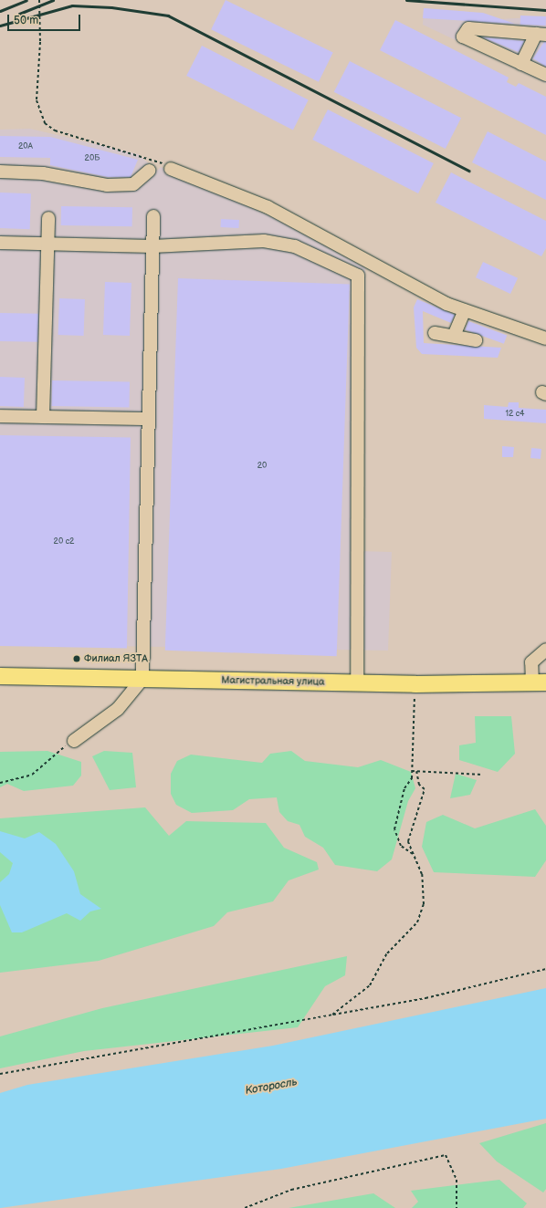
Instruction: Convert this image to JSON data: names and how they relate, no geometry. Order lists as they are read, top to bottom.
{
  "streets": {
    "main road": ["Магистральная улица"]
  },
  "water": ["Которосль"],
  "places": ["Филиал ЯЗТА"],
  "house_numbers": [
    "20А",
    "20Б",
    "12 с4",
    "20",
    "20 с2"
  ],
  "scale_bar": "50 m"
}
